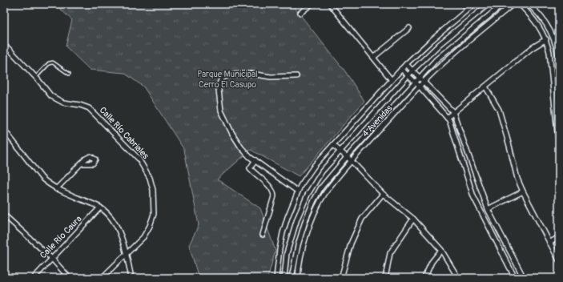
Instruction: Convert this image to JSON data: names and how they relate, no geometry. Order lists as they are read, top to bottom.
{
  "streets": {
    "street": ["4 Avenidas", "Calle Río Cabriales", "Calle Río Caura"]
  },
  "parks": ["Parque Municipal Cerro El Casupo"]
}
